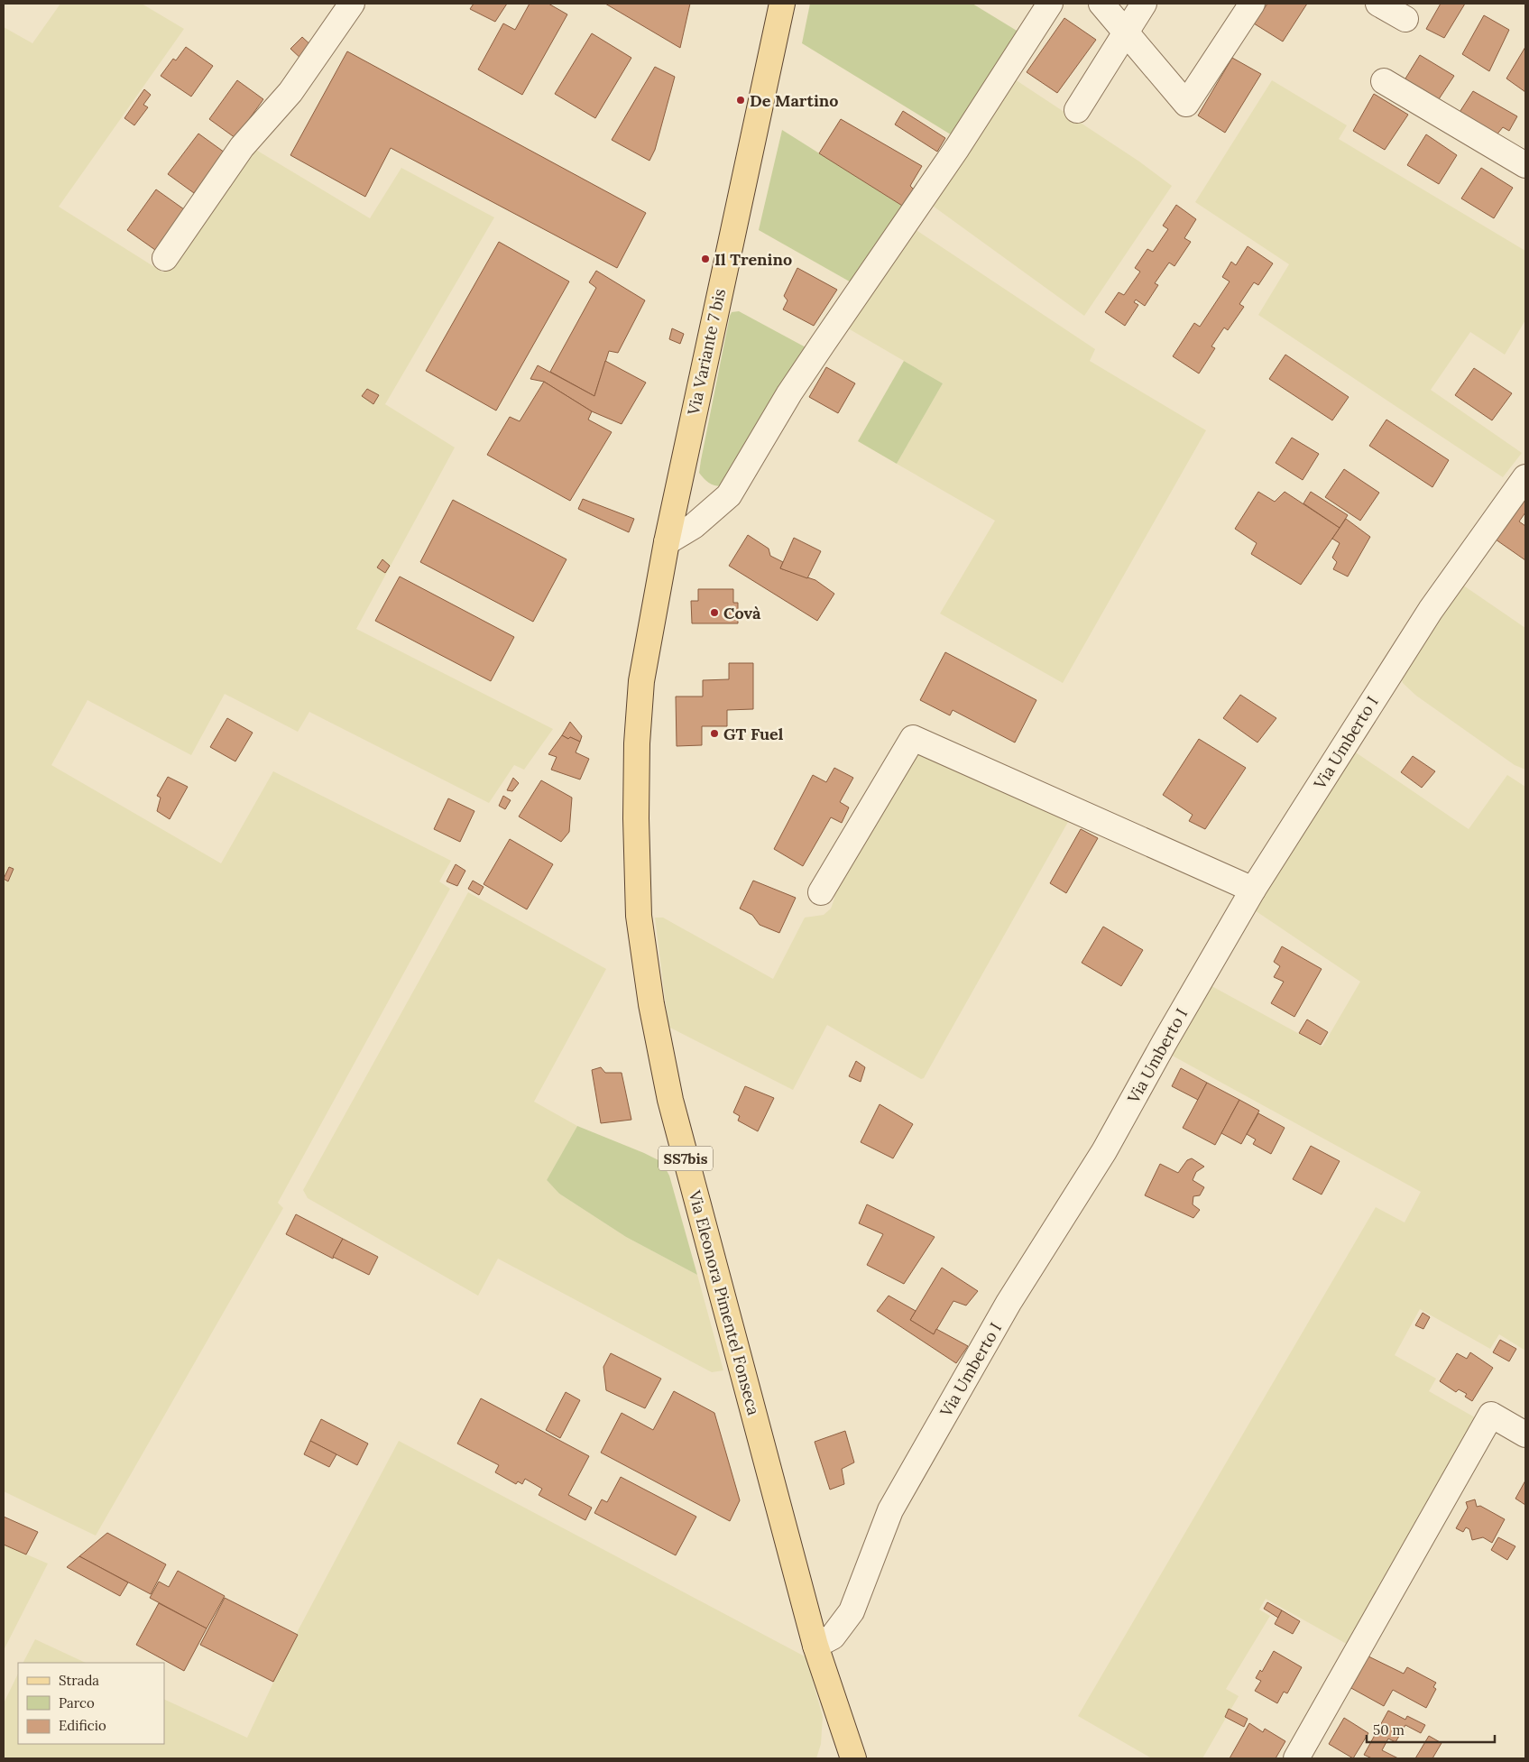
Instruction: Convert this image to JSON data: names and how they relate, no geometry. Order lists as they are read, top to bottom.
{
  "streets": {
    "main road": ["Via Variante 7 bis", "SS7bis", "Via Eleonora Pimentel Fonseca"],
    "street": ["Via Umberto I"]
  },
  "crossings": [
    ["Via Variante 7 bis", "Via Eleonora Pimentel Fonseca"],
    ["Via Umberto I", "Via Eleonora Pimentel Fonseca"]
  ],
  "places": [
    "De Martino",
    "Il Trenino",
    "Covà",
    "GT Fuel"
  ],
  "legend": ["Strada", "Parco", "Edificio"],
  "scale_bar": "50 m"
}
